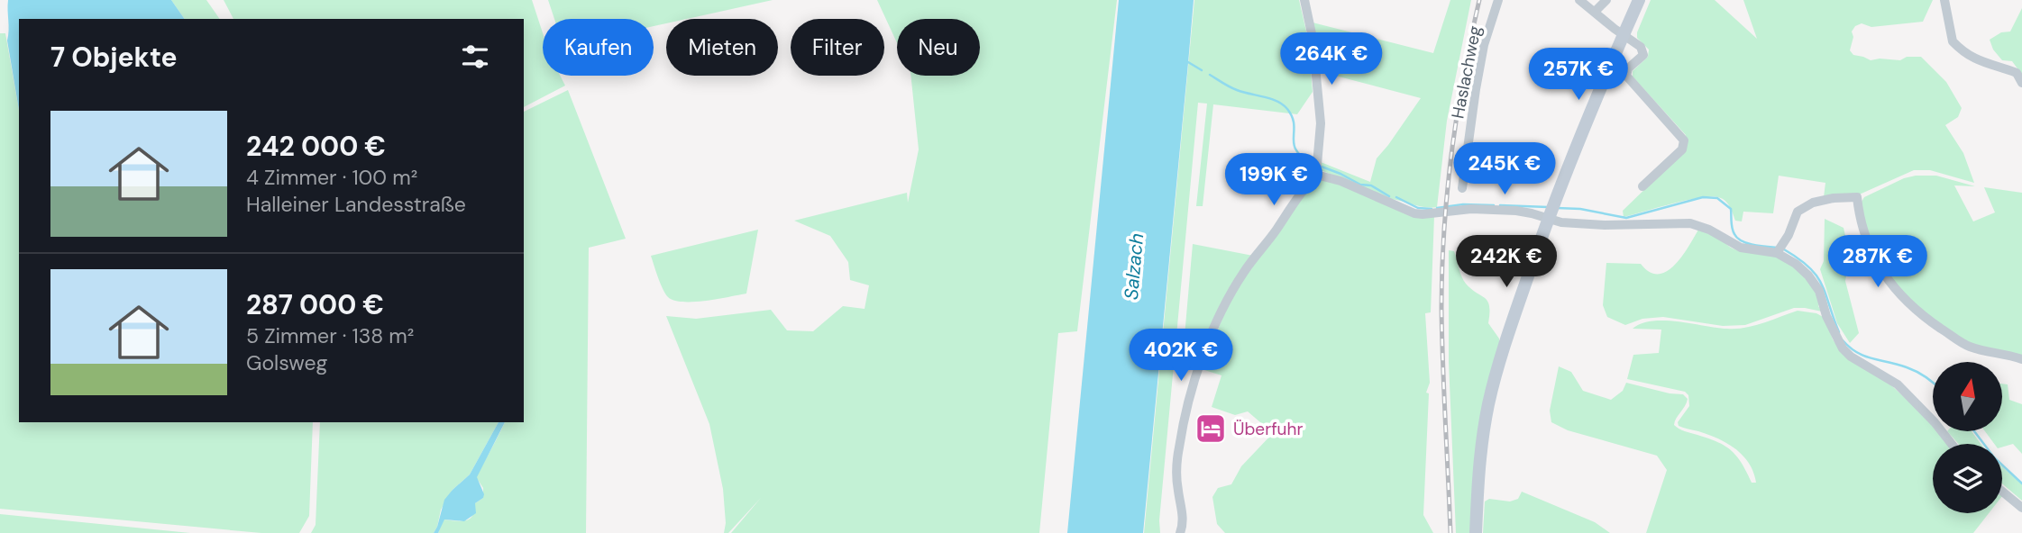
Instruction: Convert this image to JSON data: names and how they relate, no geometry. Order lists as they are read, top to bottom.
{
  "streets": {
    "street": ["Haslachweg"]
  },
  "water": ["Salzach"],
  "places": {
    "hotel": ["Überfuhr"]
  },
  "north": "top",
  "page": {
    "chip": [
      "Kaufen",
      "Mieten",
      "Filter",
      "Neu"
    ],
    "heading": "7 Objekte",
    "price": [
      "264K €",
      "257K €",
      "245K €",
      "199K €",
      "242K €",
      "287K €",
      "402K €"
    ],
    "list": [
      {
        "name": "242 000 €",
        "note": "4 Zimmer · 100 m² · Halleiner Landesstraße"
      },
      {
        "name": "287 000 €",
        "note": "5 Zimmer · 138 m² · Golsweg"
      }
    ]
  }
}
